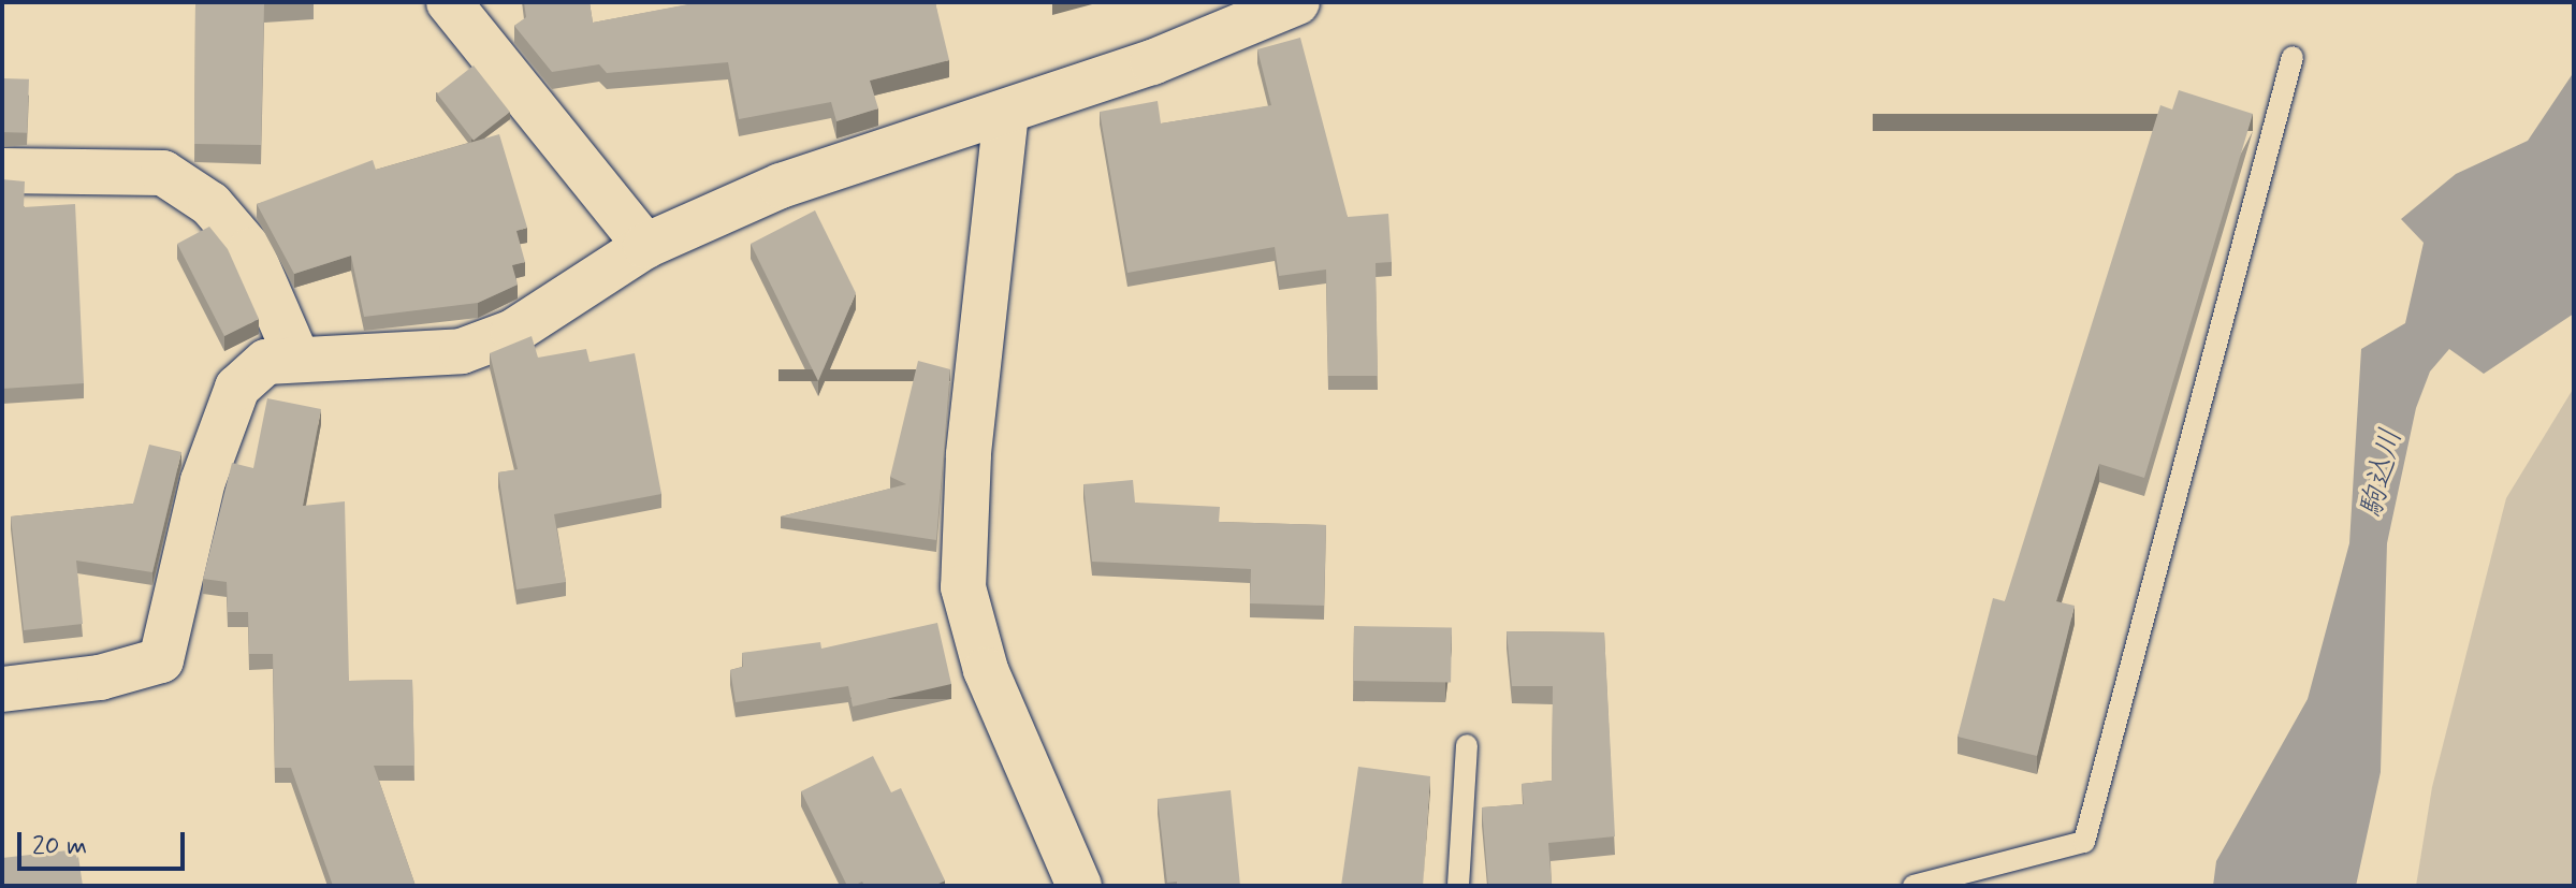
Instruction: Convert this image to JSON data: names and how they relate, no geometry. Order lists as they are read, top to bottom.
{
  "water": ["駒込川"],
  "scale_bar": "20 m"
}
